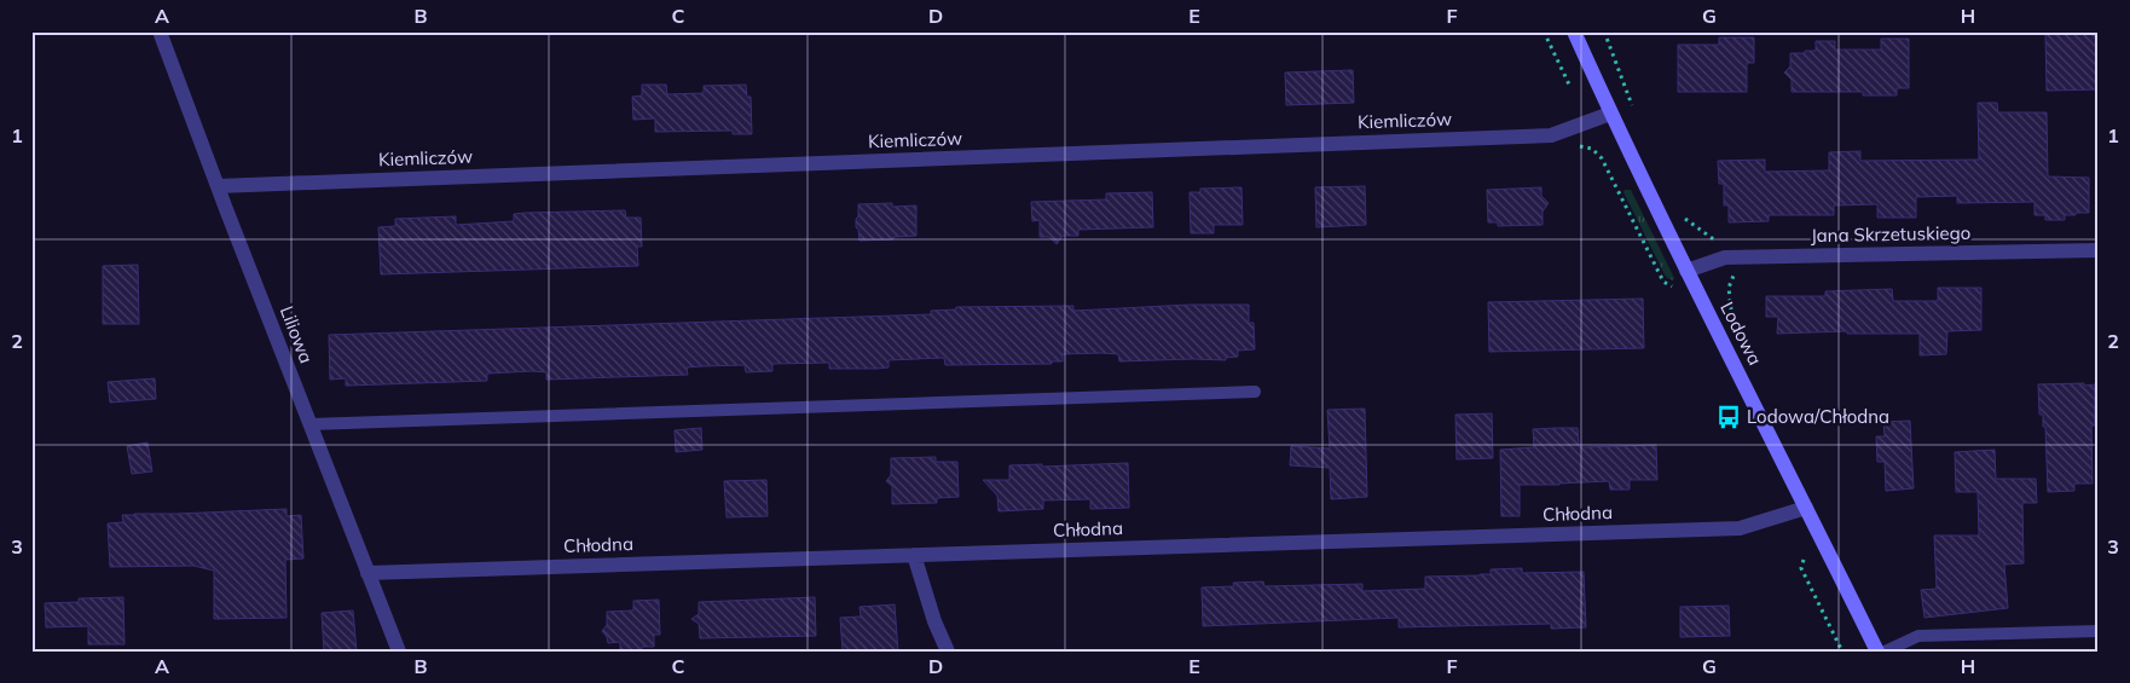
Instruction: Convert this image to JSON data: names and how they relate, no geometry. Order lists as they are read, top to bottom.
{
  "streets": {
    "street": [
      "Kiemliczów",
      "Jana Skrzetuskiego",
      "Lodowa",
      "Liliowa",
      "Chłodna"
    ]
  },
  "crossings": [
    ["Kiemliczów", "Lodowa"],
    ["Kiemliczów", "Liliowa"],
    ["Jana Skrzetuskiego", "Lodowa"],
    ["Lodowa", "Chłodna"],
    ["Liliowa", "Chłodna"]
  ],
  "places": {
    "bus stop": ["Lodowa/Chłodna"]
  },
  "grid": {
    "columns": [
      "A",
      "B",
      "C",
      "D",
      "E",
      "F",
      "G",
      "H"
    ],
    "rows": ["1", "2", "3"]
  }
}
